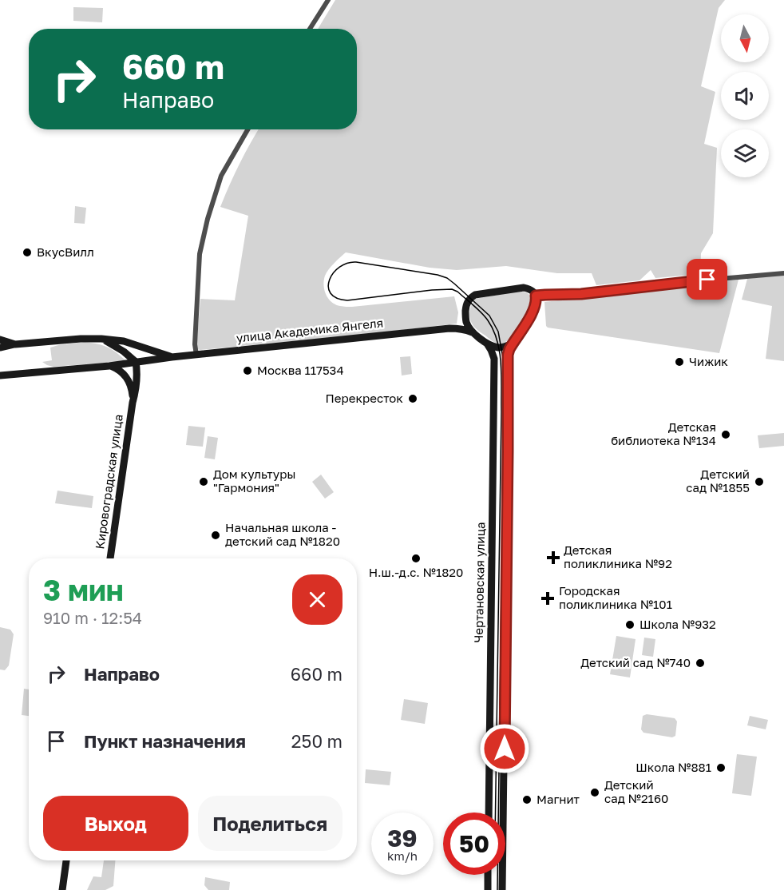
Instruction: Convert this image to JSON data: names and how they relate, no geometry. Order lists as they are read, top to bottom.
{
  "streets": {
    "main road": ["улица Академика Янгеля", "Кировоградская улица", "Чертановская улица"]
  },
  "crossings": [
    ["улица Академика Янгеля", "Кировоградская улица"],
    ["улица Академика Янгеля", "Чертановская улица"]
  ],
  "places": {
    "other": [
      "ВкусВилл",
      "Чижик",
      "Москва 117534",
      "Перекресток",
      "Детская библиотека №134",
      "Дом культуры \"Гармония\"",
      "Детский сад №1855",
      "Начальная школа - детский сад №1820",
      "Н.ш.-д.с. №1820",
      "Школа №932",
      "Детский сад №740",
      "Школа №881",
      "Детский сад №2160",
      "Магнит"
    ],
    "health": ["Детская поликлиника №92", "Городская поликлиника №101"]
  },
  "north": "bottom",
  "page": {
    "turn": ["660 m", "Направо"],
    "heading": ["3 мин", "910 m · 12:54"],
    "list": [
      {
        "name": "Направо",
        "value": "660 m"
      },
      {
        "name": "Пункт назначения",
        "value": "250 m"
      }
    ],
    "buttons": ["Выход", "Поделиться"],
    "speed": "39 km/h",
    "limit": "50"
  }
}
